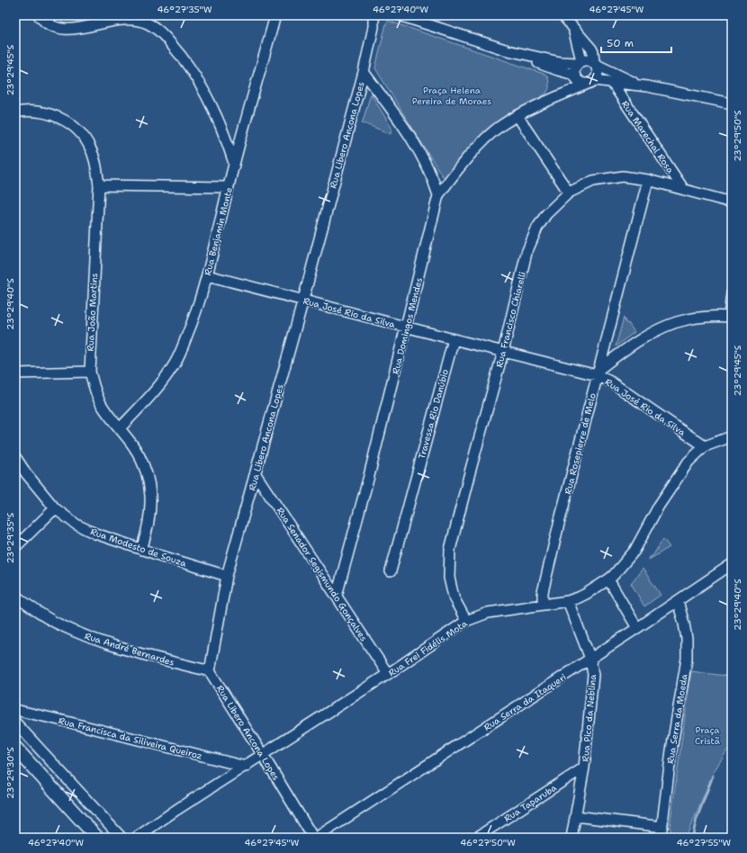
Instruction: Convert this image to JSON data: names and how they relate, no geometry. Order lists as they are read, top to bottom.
{
  "streets": {
    "street": [
      "Rua Libero Ancona Lopes",
      "Rua Marechal Rosa",
      "Rua Benjamin Monte",
      "Rua João Martins",
      "Rua José Rio da Silva",
      "Rua Francisco Chiarelli",
      "Rua Domingos Mendes",
      "Travessa Rio Danúbio",
      "Rua Rosepierre de Melo",
      "Rua Modesto de Souza",
      "Rua Senador Segismundo Gonçalves",
      "Rua Frei Fidélis Mota",
      "Rua André Bernardes",
      "Rua Serra da Itaqueri",
      "Rua Pico da Neblina",
      "Rua Serra da Moeda",
      "Rua Francisca da Siliveira Queiroz",
      "Rua Taparuba"
    ]
  },
  "crossings": [
    ["Rua Libero Ancona Lopes", "Rua José Rio da Silva"],
    ["Rua Libero Ancona Lopes", "Rua Modesto de Souza"],
    ["Rua Libero Ancona Lopes", "Rua Senador Segismundo Gonçalves"],
    ["Rua Libero Ancona Lopes", "Rua Frei Fidélis Mota"],
    ["Rua Libero Ancona Lopes", "Rua André Bernardes"],
    ["Rua Libero Ancona Lopes", "Rua Serra da Itaqueri"],
    ["Rua Marechal Rosa", "Rua Francisco Chiarelli"],
    ["Rua Benjamin Monte", "Rua João Martins"],
    ["Rua Benjamin Monte", "Rua José Rio da Silva"],
    ["Rua João Martins", "Rua Modesto de Souza"],
    ["Rua José Rio da Silva", "Rua Francisco Chiarelli"],
    ["Rua José Rio da Silva", "Rua Domingos Mendes"],
    ["Rua José Rio da Silva", "Travessa Rio Danúbio"],
    ["Rua José Rio da Silva", "Rua Rosepierre de Melo"],
    ["Rua José Rio da Silva", "Rua Frei Fidélis Mota"],
    ["Rua Francisco Chiarelli", "Rua Rosepierre de Melo"],
    ["Rua Francisco Chiarelli", "Rua Frei Fidélis Mota"],
    ["Rua Domingos Mendes", "Rua Senador Segismundo Gonçalves"],
    ["Rua Rosepierre de Melo", "Rua Frei Fidélis Mota"],
    ["Rua Senador Segismundo Gonçalves", "Rua Frei Fidélis Mota"],
    ["Rua Frei Fidélis Mota", "Rua Pico da Neblina"],
    ["Rua Frei Fidélis Mota", "Rua Francisca da Siliveira Queiroz"],
    ["Rua Serra da Itaqueri", "Rua Pico da Neblina"],
    ["Rua Serra da Itaqueri", "Rua Serra da Moeda"],
    ["Rua Pico da Neblina", "Rua Taparuba"]
  ],
  "parks": ["Praça Helena Pereira de Moraes", "Praça Cristã"],
  "scale_bar": "50 m",
  "coordinates": [
    "46°27'35\"W",
    "46°27'40\"W",
    "46°27'45\"W",
    "23°29'45\"S",
    "23°29'50\"S",
    "23°29'40\"S",
    "23°29'35\"S",
    "23°29'30\"S",
    "46°27'50\"W",
    "46°27'55\"W"
  ]
}
